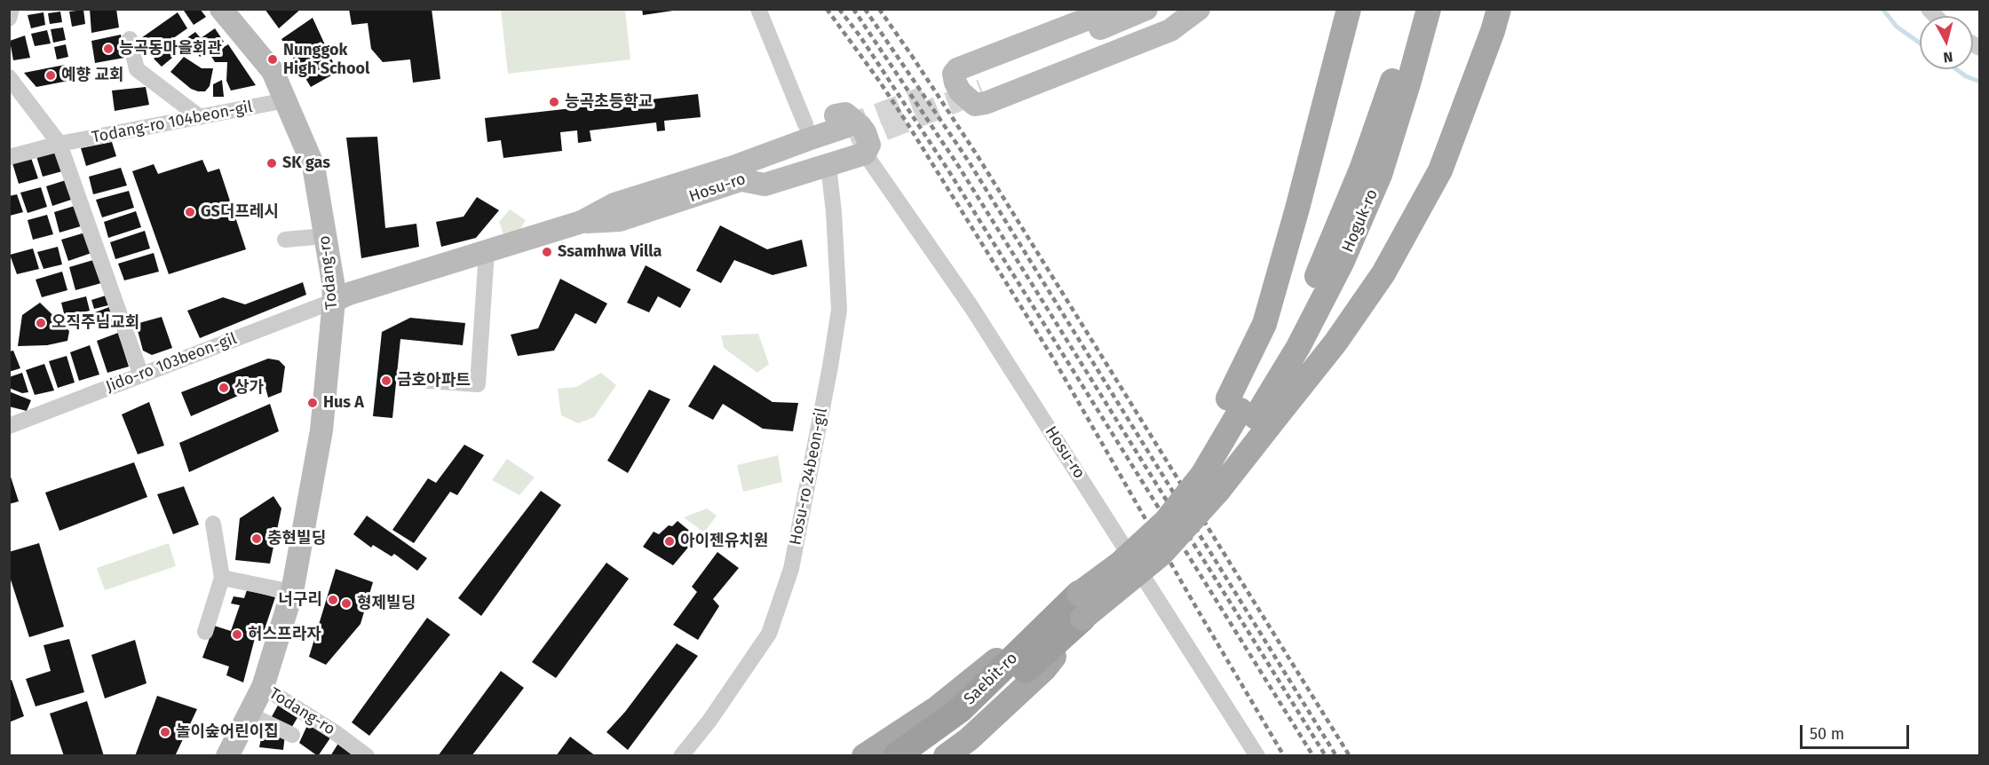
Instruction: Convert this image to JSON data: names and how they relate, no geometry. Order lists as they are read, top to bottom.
{
  "streets": {
    "highway": ["Saebit-ro"],
    "main road": ["Hosu-ro", "Hoguk-ro", "Todang-ro"],
    "street": ["Todang-ro 104beon-gil", "Jido-ro 103beon-gil", "Hosu-ro 24beon-gil"]
  },
  "crossings": [
    ["Todang-ro 104beon-gil", "Todang-ro"],
    ["Hosu-ro", "Todang-ro"],
    ["Hosu-ro", "Jido-ro 103beon-gil"],
    ["Todang-ro", "Jido-ro 103beon-gil"]
  ],
  "places": [
    "능곡동마을회관",
    "Nunggok High School",
    "예향 교회",
    "능곡초등학교",
    "SK gas",
    "GS더프레시",
    "Ssamhwa Villa",
    "오직주님교회",
    "금호아파트",
    "상가",
    "Hus A",
    "충현빌딩",
    "아이젠유치원",
    "너구리",
    "형제빌딩",
    "허스프라자",
    "놀이숲어린이집"
  ],
  "scale_bar": "50 m",
  "north": "bottom"
}
